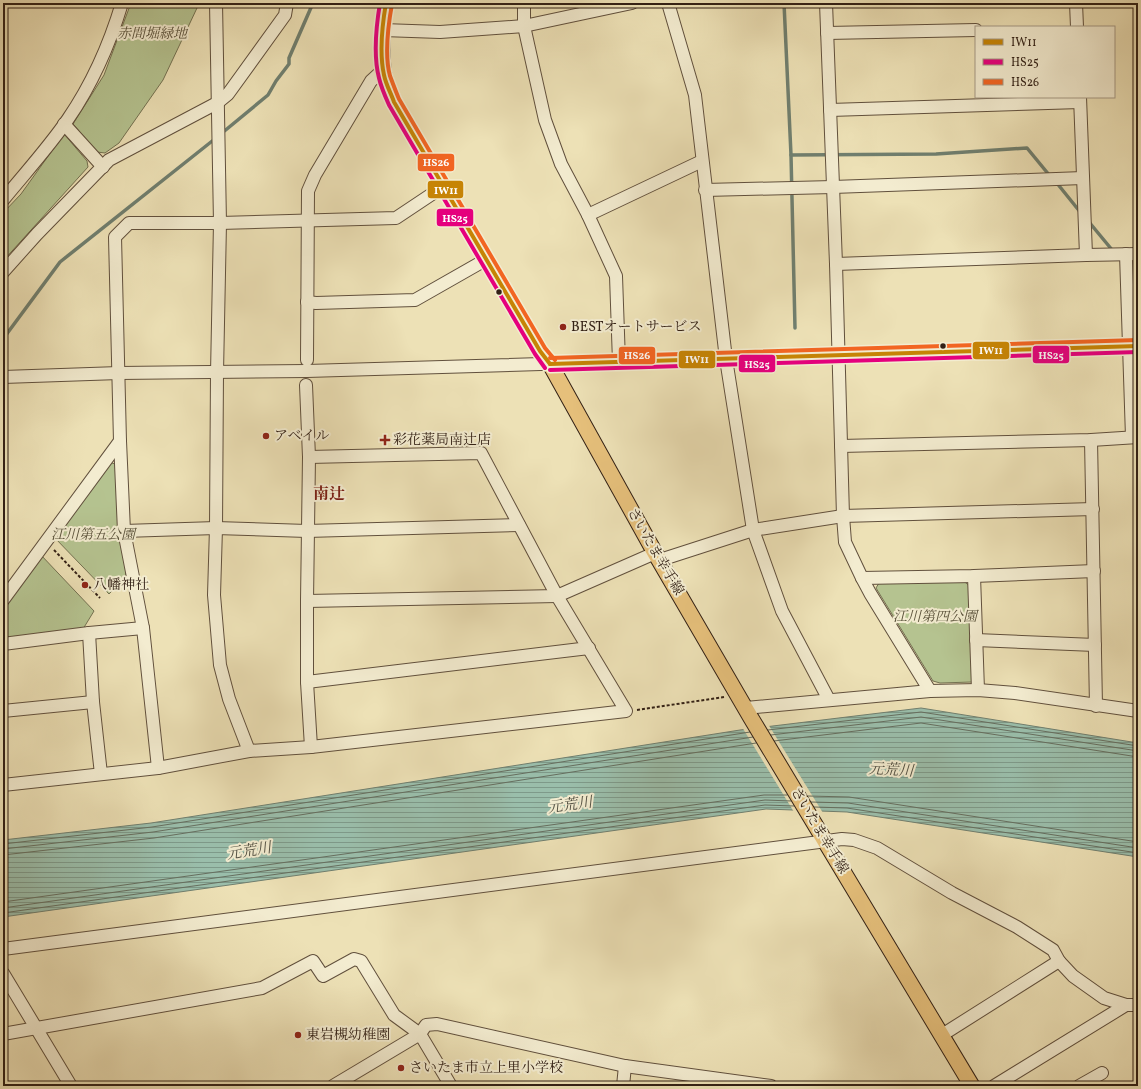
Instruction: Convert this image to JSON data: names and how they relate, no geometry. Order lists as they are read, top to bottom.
{
  "streets": {
    "main road": ["さいたま幸手線"]
  },
  "districts": ["南辻"],
  "water": ["元荒川"],
  "parks": ["赤間堀緑地", "江川第五公園", "江川第四公園"],
  "places": {
    "other": [
      "BESTオートサービス",
      "アベイル",
      "八幡神社",
      "東岩槻幼稚園",
      "さいたま市立上里小学校"
    ],
    "health": ["彩花薬局南辻店"]
  },
  "lines": ["transit line IW11", "transit line HS25", "transit line HS26"],
  "legend": ["IW11", "HS25", "HS26"]
}
